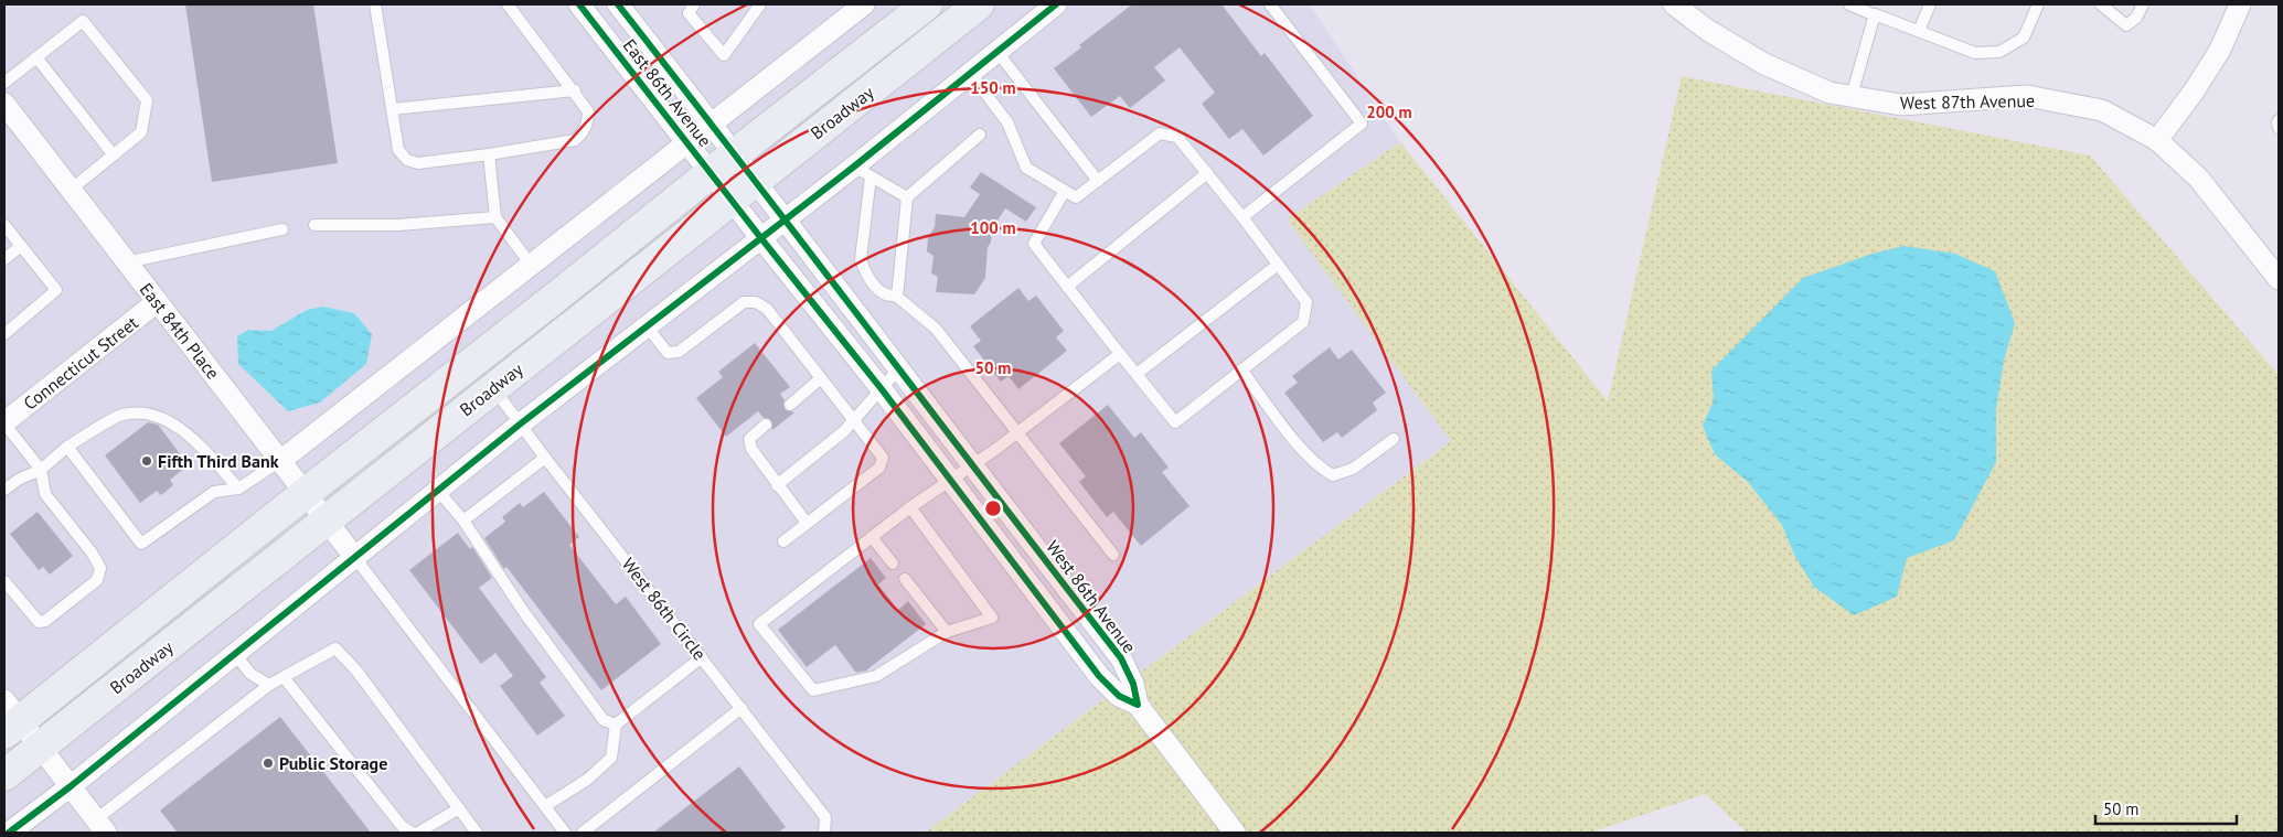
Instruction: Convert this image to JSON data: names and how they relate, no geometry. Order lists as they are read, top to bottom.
{
  "streets": {
    "main road": ["Broadway"],
    "street": [
      "East 86th Avenue",
      "West 87th Avenue",
      "East 84th Place",
      "Connecticut Street",
      "West 86th Avenue"
    ],
    "lane": ["West 86th Circle"]
  },
  "crossings": [
    ["East 86th Avenue", "Broadway"],
    ["East 86th Avenue", "West 86th Avenue"],
    ["Broadway", "East 84th Place"],
    ["Broadway", "West 86th Avenue"],
    ["Broadway", "West 86th Circle"],
    ["East 84th Place", "Connecticut Street"]
  ],
  "places": ["Fifth Third Bank", "Public Storage"],
  "scale_bar": "50 m",
  "rings": [
    "150 m",
    "200 m",
    "100 m",
    "50 m"
  ]
}
